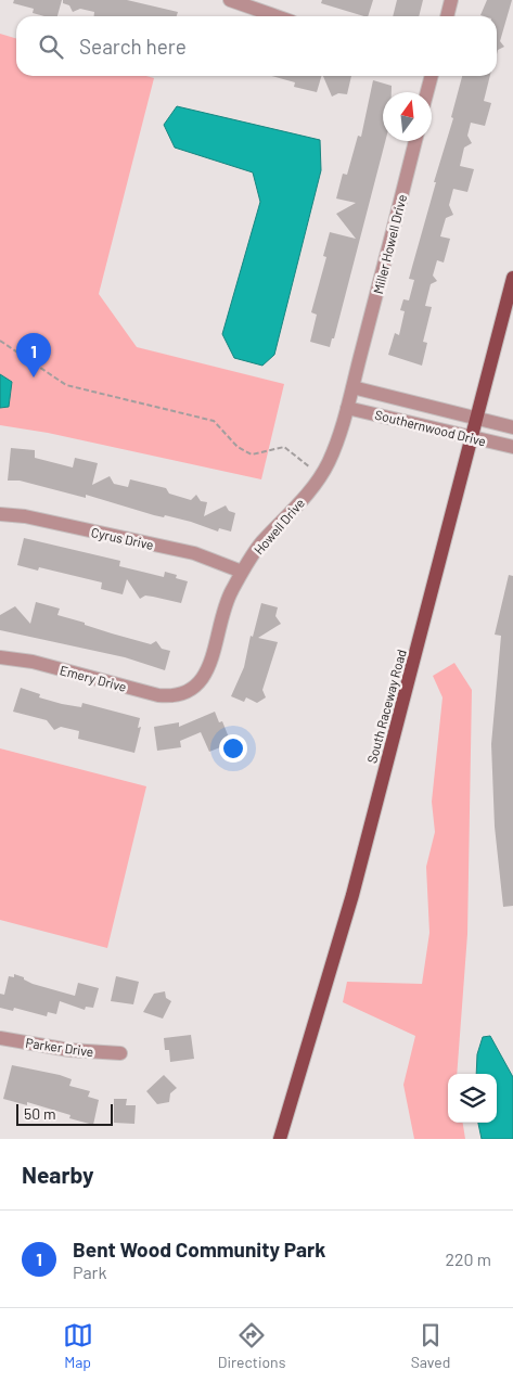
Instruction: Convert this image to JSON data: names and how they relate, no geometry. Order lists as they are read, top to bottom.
{
  "streets": {
    "main road": ["South Raceway Road"],
    "street": [
      "Miller Howell Drive",
      "Southernwood Drive",
      "Howell Drive",
      "Cyrus Drive",
      "Emery Drive",
      "Parker Drive"
    ]
  },
  "crossings": [
    ["Miller Howell Drive", "Howell Drive"],
    ["Southernwood Drive", "Howell Drive"],
    ["Southernwood Drive", "South Raceway Road"],
    ["Howell Drive", "Cyrus Drive"],
    ["Howell Drive", "Emery Drive"]
  ],
  "scale_bar": "50 m",
  "north": "top",
  "page": {
    "search": "Search here",
    "pins": "1",
    "scale": "50 m",
    "heading": "Nearby",
    "list": [
      {
        "mark": "1",
        "name": "Bent Wood Community Park",
        "note": "Park",
        "value": "220 m"
      }
    ],
    "nav": ["Map", "Directions", "Saved"]
  }
}
